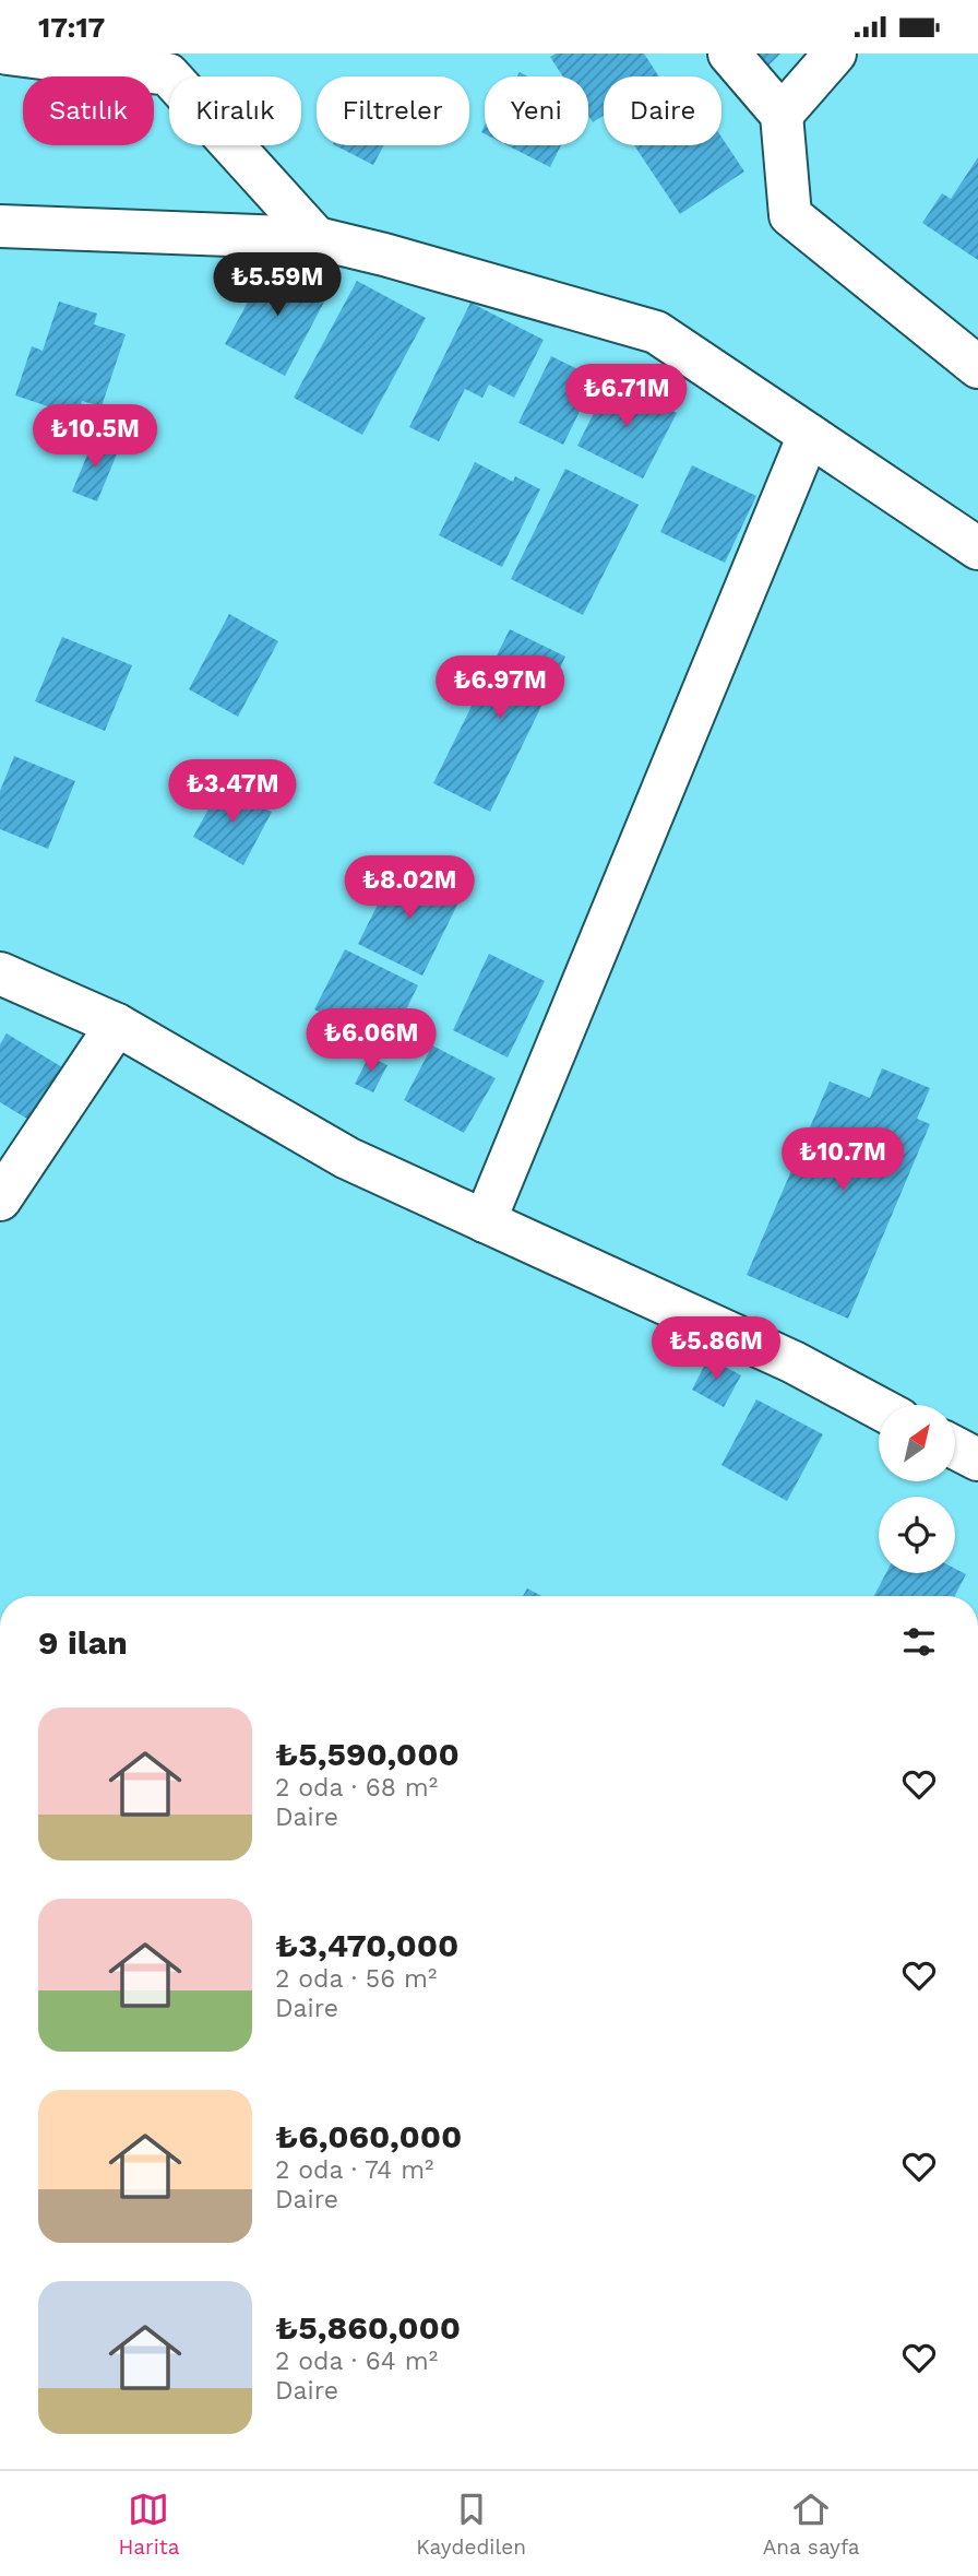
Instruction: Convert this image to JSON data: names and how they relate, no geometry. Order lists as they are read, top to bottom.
{
  "north": "top right",
  "page": {
    "status": "17:17",
    "chip": [
      "Satılık",
      "Kiralık",
      "Filtreler",
      "Yeni",
      "Daire"
    ],
    "price": [
      "₺5.59M",
      "₺6.71M",
      "₺10.5M",
      "₺6.97M",
      "₺3.47M",
      "₺8.02M",
      "₺6.06M",
      "₺10.7M",
      "₺5.86M"
    ],
    "heading": "9 ilan",
    "list": [
      {
        "name": "₺5,590,000",
        "note": "2 oda · 68 m² · Daire"
      },
      {
        "name": "₺3,470,000",
        "note": "2 oda · 56 m² · Daire"
      },
      {
        "name": "₺6,060,000",
        "note": "2 oda · 74 m² · Daire"
      },
      {
        "name": "₺5,860,000",
        "note": "2 oda · 64 m² · Daire"
      }
    ],
    "tabs": ["Harita", "Kaydedilen", "Ana sayfa"]
  }
}
